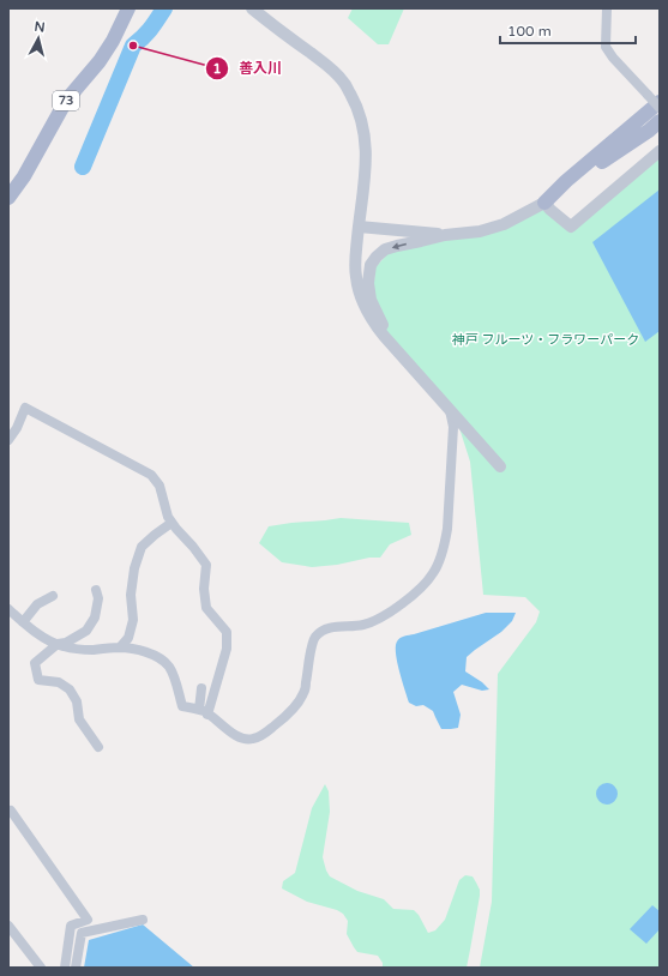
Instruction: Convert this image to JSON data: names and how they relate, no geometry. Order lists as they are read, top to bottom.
{
  "streets": {
    "main road": ["73"]
  },
  "parks": ["神戸 フルーツ・フラワーパーク"],
  "places": ["善入川"],
  "scale_bar": "100 m",
  "north": "top"
}
